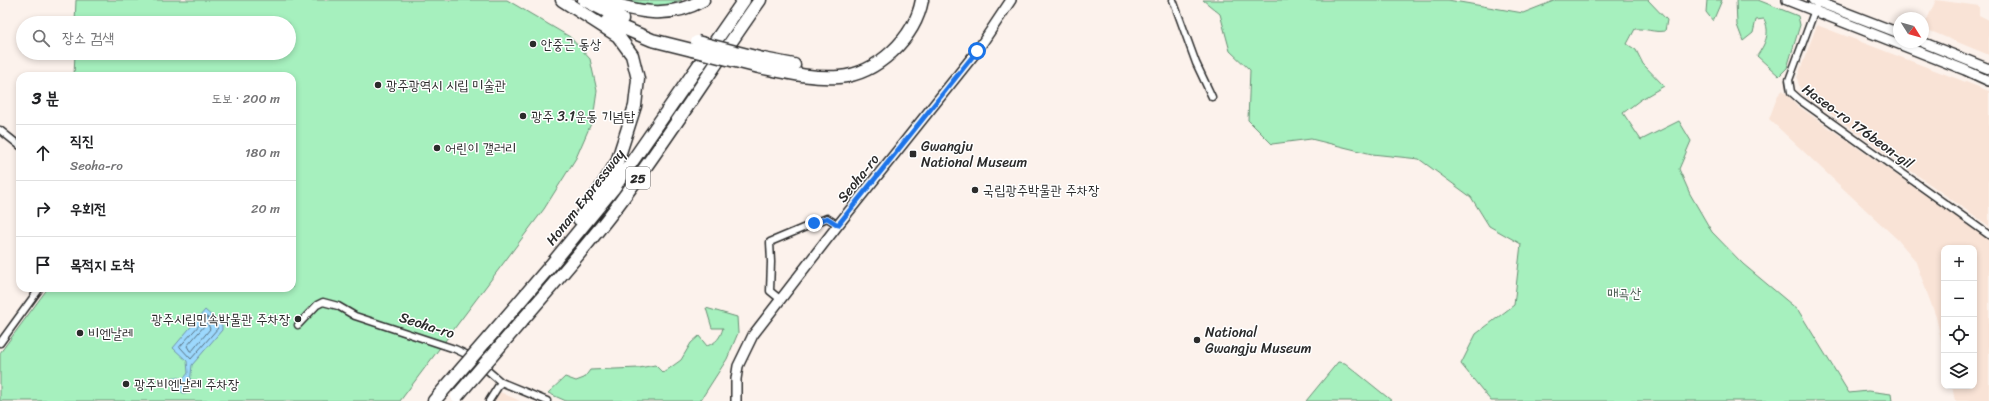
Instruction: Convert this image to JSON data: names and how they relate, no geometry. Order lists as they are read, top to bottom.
{
  "streets": {
    "highway": ["25", "Honam Expressway"],
    "main road": ["Seoha-ro"],
    "street": ["Haseo-ro 176beon-gil"]
  },
  "parks": ["매곡산"],
  "places": {
    "other": [
      "안중근 동상",
      "광주광역시 시립 미술관",
      "광주 3.1운동 기념탑",
      "어린이 갤러리",
      "국립광주박물관 주차장",
      "광주시립민속박물관 주차장",
      "비엔날레",
      "National Gwangju Museum",
      "광주비엔날레 주차장"
    ],
    "transit": ["Gwangju National Museum"]
  },
  "north": "bottom right",
  "page": {
    "search": "장소 검색",
    "heading": ["3 분", "도보 · 200 m"],
    "list": [
      ["직진", "Seoha-ro", "180 m"],
      ["우회전", "20 m"],
      "목적지 도착"
    ],
    "map_buttons": ["+", "−"]
  }
}
